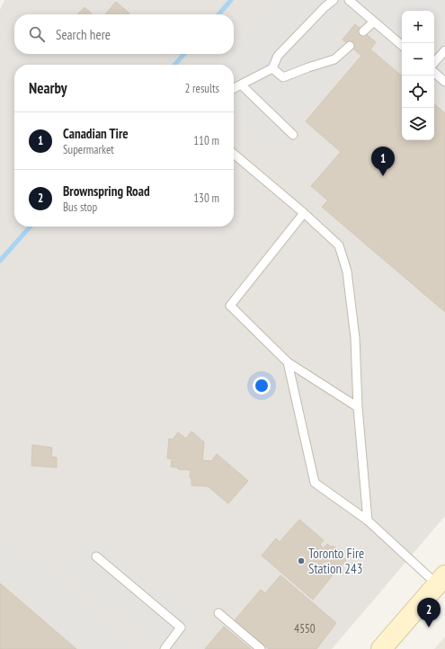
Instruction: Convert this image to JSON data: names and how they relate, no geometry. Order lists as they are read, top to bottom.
{
  "places": ["Toronto Fire Station 243"],
  "house_numbers": ["4550"],
  "page": {
    "map_buttons": ["+", "−"],
    "search": "Search here",
    "heading": ["Nearby", "2 results"],
    "list": [
      {
        "mark": "1",
        "name": "Canadian Tire",
        "note": "Supermarket",
        "value": "110 m"
      },
      {
        "mark": "2",
        "name": "Brownspring Road",
        "note": "Bus stop",
        "value": "130 m"
      }
    ],
    "pins": ["1", "2"]
  }
}
